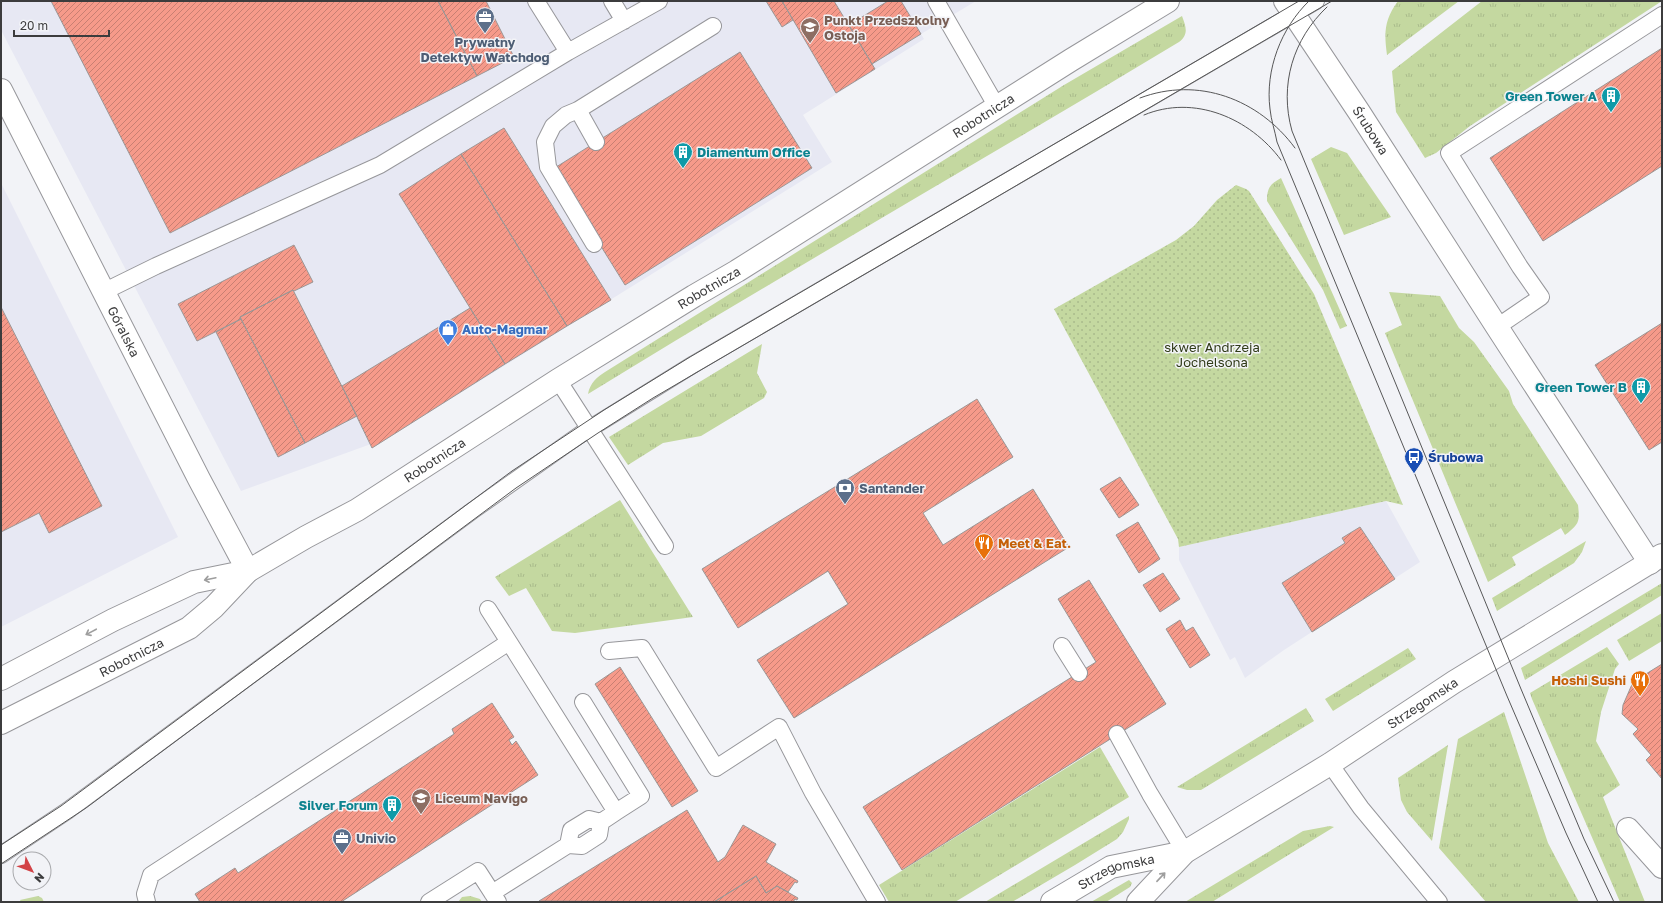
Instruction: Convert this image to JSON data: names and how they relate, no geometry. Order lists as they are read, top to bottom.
{
  "streets": {
    "street": [
      "Robotnicza",
      "Śrubowa",
      "Góralska",
      "Strzegomska"
    ]
  },
  "crossings": [
    ["Robotnicza", "Góralska"],
    ["Śrubowa", "Strzegomska"]
  ],
  "parks": ["skwer Andrzeja Jochelsona"],
  "places": {
    "office": ["Prywatny Detektyw Watchdog", "Univio"],
    "school or university": ["Punkt Przedszkolny Ostoja", "Liceum Navigo"],
    "building": [
      "Green Tower A",
      "Diamentum Office",
      "Green Tower B",
      "Silver Forum"
    ],
    "shop": ["Auto-Magmar"],
    "bus stop": ["Śrubowa"],
    "bank": ["Santander"],
    "restaurant": ["Meet & Eat.", "Hoshi Sushi"]
  },
  "scale_bar": "20 m",
  "north": "bottom right"
}
